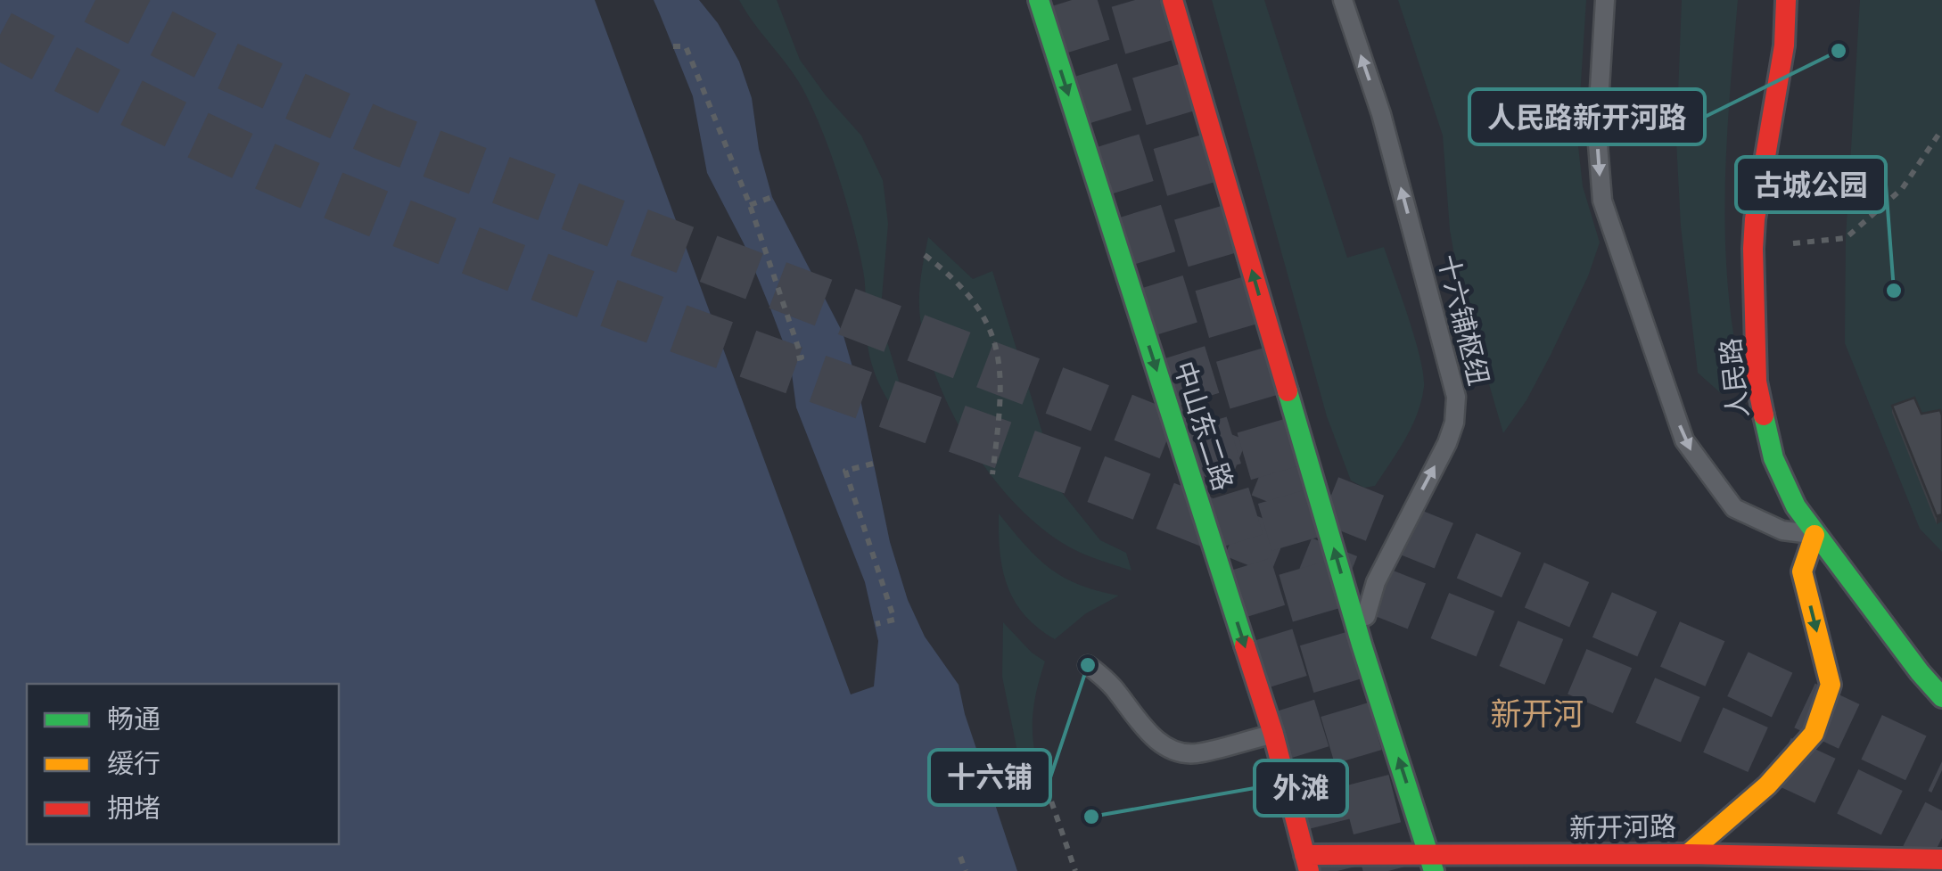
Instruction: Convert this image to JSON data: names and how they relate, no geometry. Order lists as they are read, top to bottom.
{
  "streets": {
    "main road": ["人民路", "中山东二路", "新开河路"],
    "lane": ["十六铺枢纽"]
  },
  "crossings": [
    ["中山东二路", "新开河路"]
  ],
  "one_way": ["十六铺枢纽"],
  "districts": ["新开河"],
  "places": [
    "人民路新开河路",
    "古城公园",
    "十六铺",
    "外滩"
  ],
  "legend": ["畅通", "缓行", "拥堵"]
}
